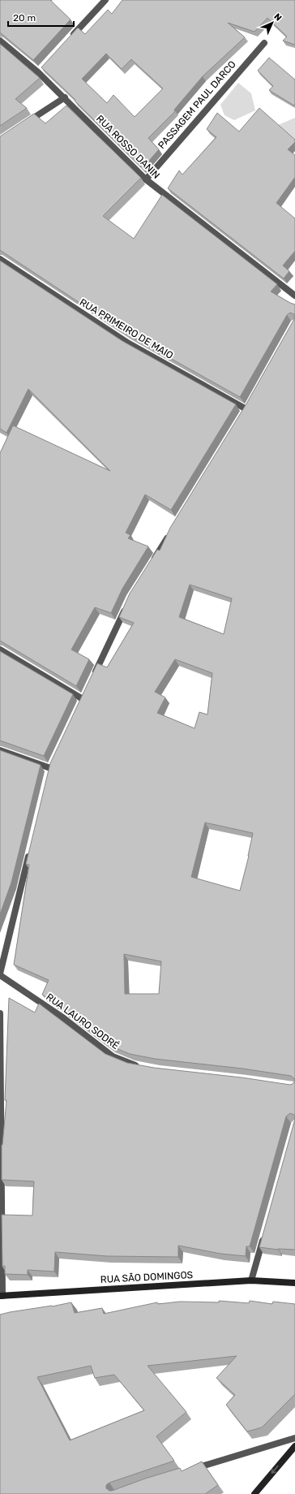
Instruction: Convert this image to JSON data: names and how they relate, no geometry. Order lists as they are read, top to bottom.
{
  "streets": {
    "street": [
      "PASSAGEM PAUL DARCO",
      "RUA ROSSO DANIN",
      "RUA PRIMEIRO DE MAIO",
      "RUA LAURO SODRÉ",
      "RUA SÃO DOMINGOS"
    ]
  },
  "crossings": [
    ["PASSAGEM PAUL DARCO", "RUA ROSSO DANIN"]
  ],
  "scale_bar": "20 m",
  "north": "top right"
}
